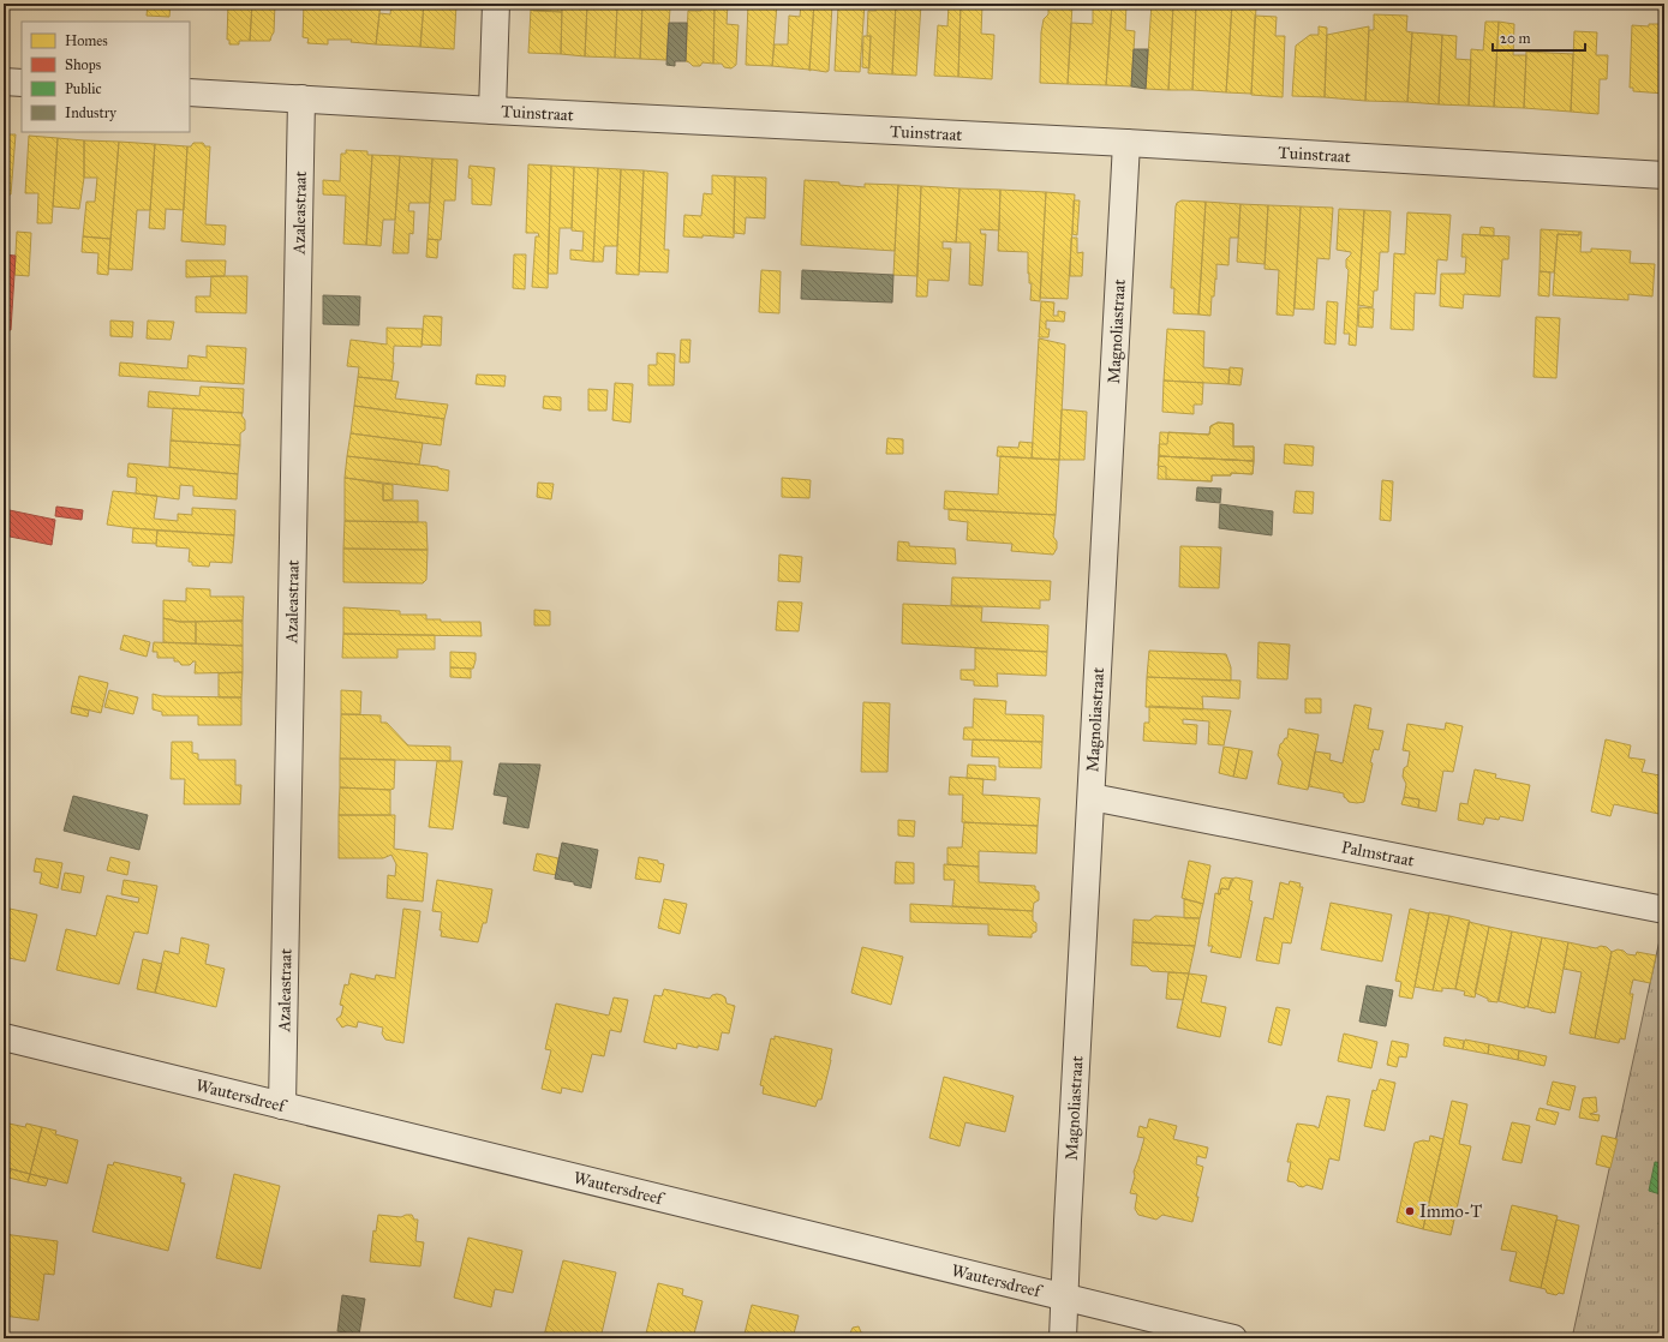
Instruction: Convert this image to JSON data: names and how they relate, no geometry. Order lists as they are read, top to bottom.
{
  "streets": {
    "street": [
      "Tuinstraat",
      "Azaleastraat",
      "Magnoliastraat",
      "Palmstraat",
      "Wautersdreef"
    ]
  },
  "crossings": [
    ["Tuinstraat", "Azaleastraat"],
    ["Tuinstraat", "Magnoliastraat"],
    ["Azaleastraat", "Wautersdreef"],
    ["Magnoliastraat", "Palmstraat"],
    ["Magnoliastraat", "Wautersdreef"]
  ],
  "places": ["Immo-T"],
  "legend": [
    "Homes",
    "Shops",
    "Public",
    "Industry"
  ],
  "scale_bar": "20 m"
}
